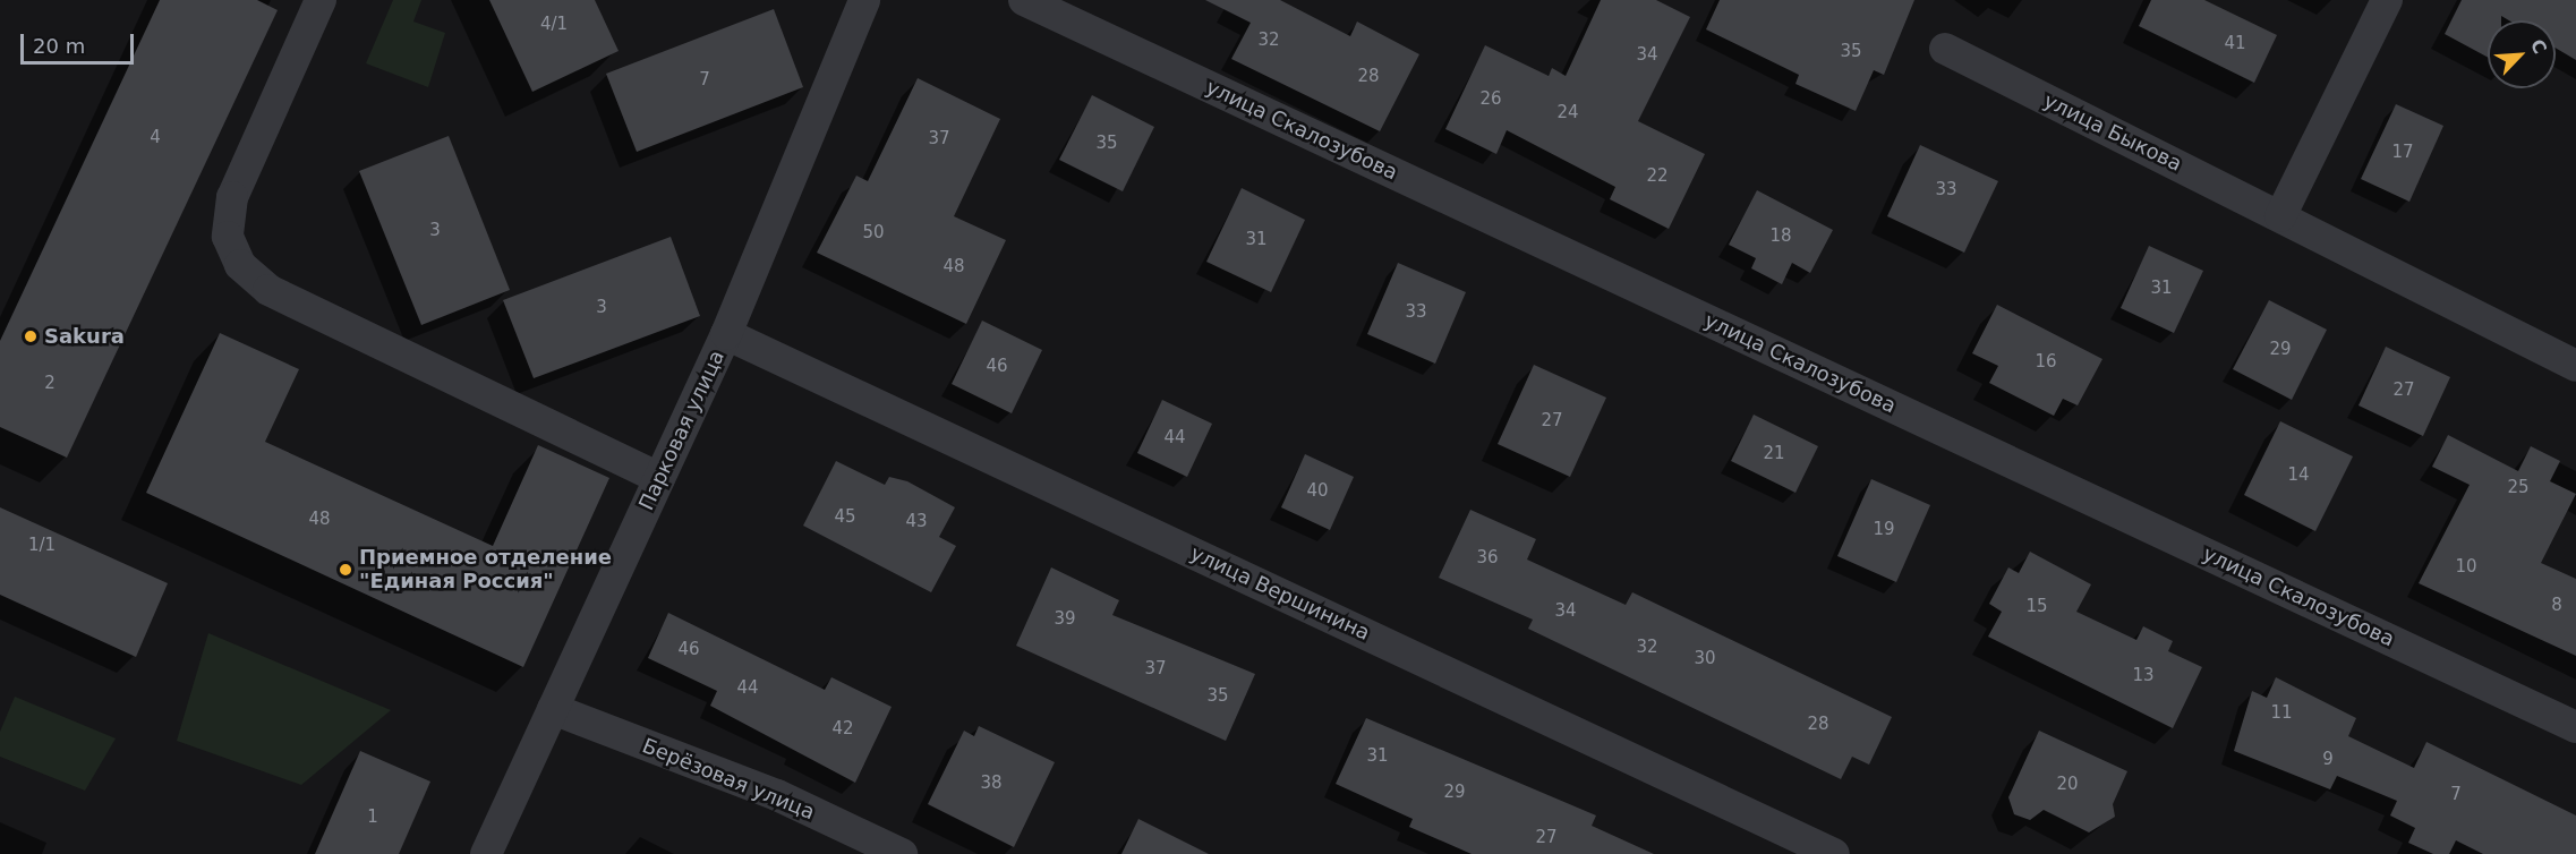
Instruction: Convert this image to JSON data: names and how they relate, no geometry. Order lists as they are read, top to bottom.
{
  "streets": {
    "street": [
      "улица Скалозубова",
      "улица Быкова",
      "Парковая улица",
      "улица Вершинина",
      "Берёзовая улица"
    ]
  },
  "crossings": [
    ["Парковая улица", "улица Вершинина"],
    ["Парковая улица", "Берёзовая улица"]
  ],
  "places": ["Sakura", "Приемное отделение \"Единая Россия\""],
  "house_numbers": [
    "4/1",
    "32",
    "41",
    "35",
    "34",
    "28",
    "7",
    "26",
    "24",
    "4",
    "37",
    "35",
    "17",
    "22",
    "33",
    "3",
    "50",
    "18",
    "31",
    "48",
    "31",
    "3",
    "33",
    "29",
    "16",
    "46",
    "2",
    "27",
    "27",
    "44",
    "21",
    "14",
    "25",
    "40",
    "45",
    "48",
    "43",
    "19",
    "1/1",
    "36",
    "10",
    "8",
    "15",
    "34",
    "39",
    "32",
    "46",
    "30",
    "37",
    "13",
    "44",
    "35",
    "11",
    "28",
    "42",
    "31",
    "9",
    "38",
    "20",
    "29",
    "7",
    "1",
    "27"
  ],
  "scale_bar": "20 m",
  "north": "top right"
}
